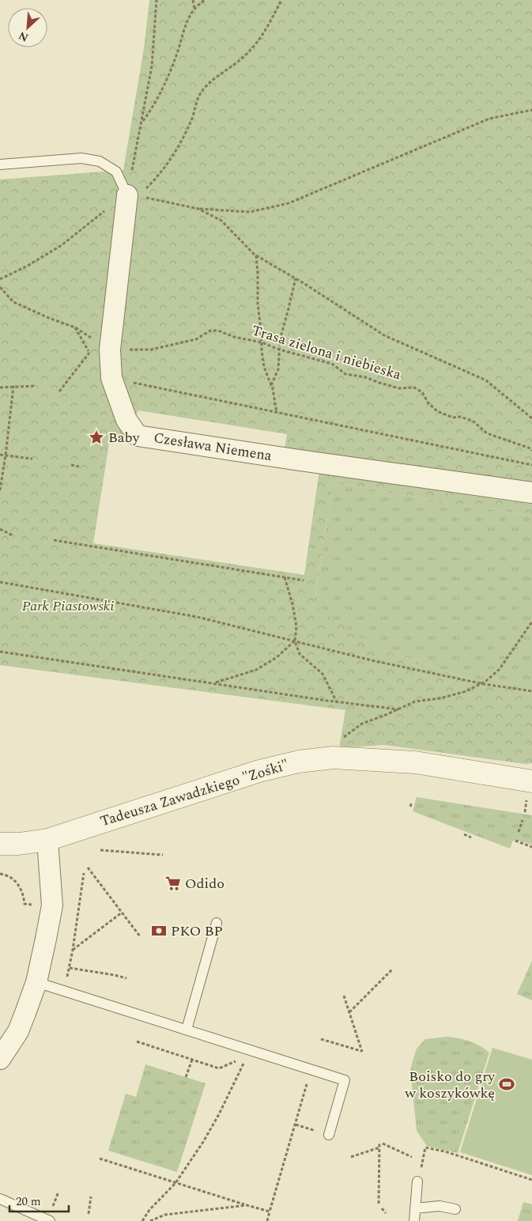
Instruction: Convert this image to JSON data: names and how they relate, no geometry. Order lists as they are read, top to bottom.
{
  "streets": {
    "street": ["Czesława Niemena", "Tadeusza Zawadzkiego \"Zośki\""],
    "path": ["Trasa zielona i niebieska"]
  },
  "crossings": [
    ["Trasa zielona i niebieska", "Czesława Niemena"]
  ],
  "parks": ["Park Piastowski"],
  "places": {
    "place": ["Baby"],
    "supermarket": ["Odido"],
    "bank": ["PKO BP"],
    "sports": ["Boisko do gry w koszykówkę"]
  },
  "scale_bar": "20 m",
  "north": "bottom left"
}
